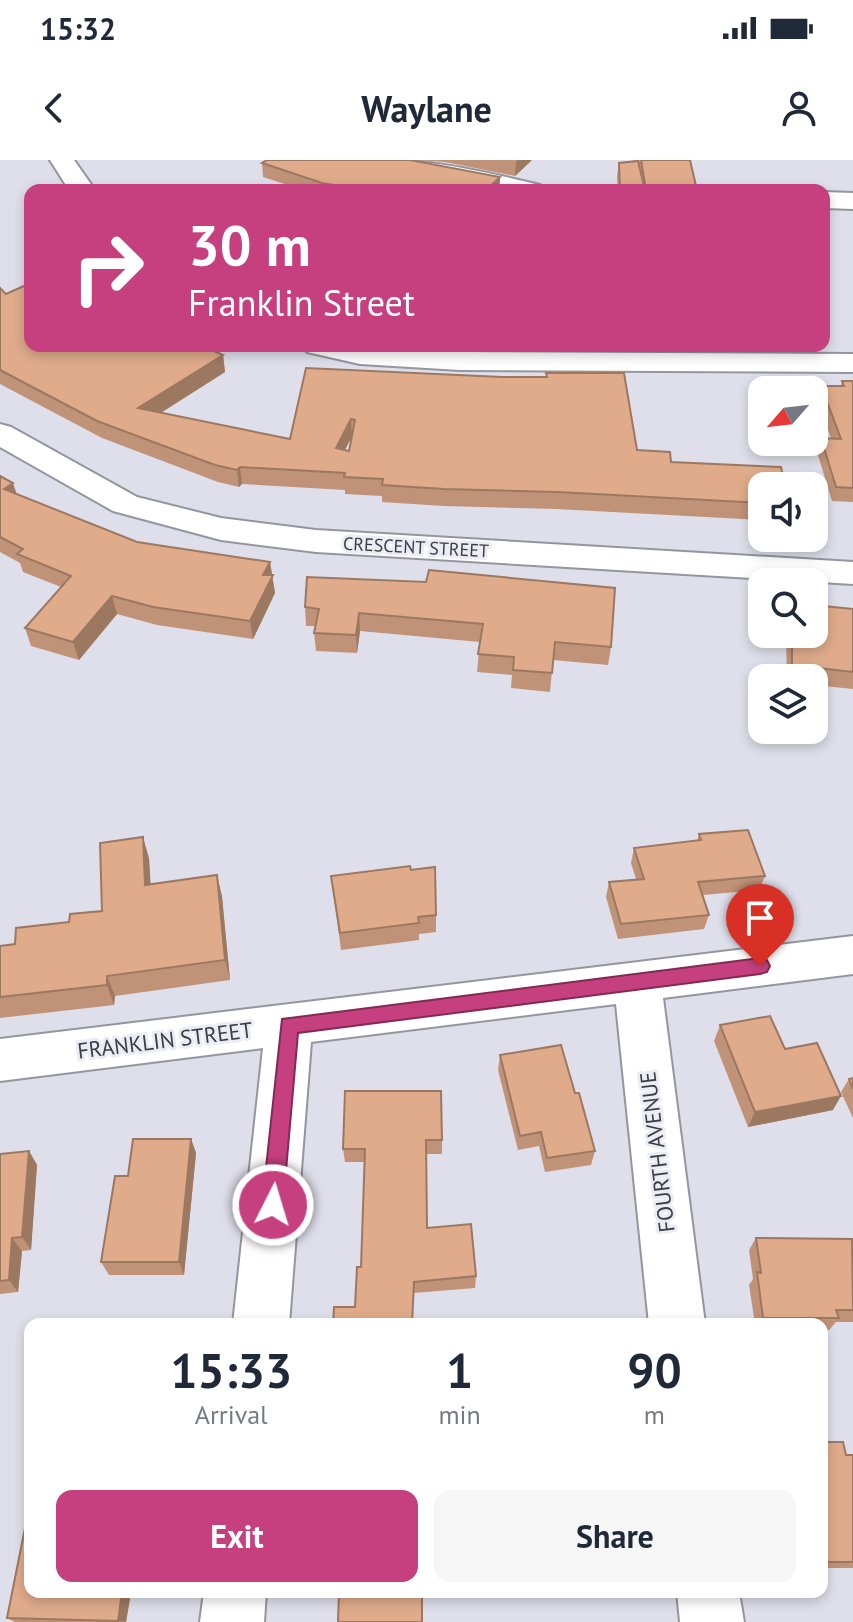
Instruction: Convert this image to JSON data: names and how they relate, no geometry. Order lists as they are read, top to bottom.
{
  "streets": {
    "street": ["CRESCENT STREET", "FRANKLIN STREET", "FOURTH AVENUE"]
  },
  "crossings": [
    ["FRANKLIN STREET", "FOURTH AVENUE"]
  ],
  "north": "bottom left",
  "page": {
    "status": "15:32",
    "header": "Waylane",
    "turn": ["30 m", "Franklin Street"],
    "eta": [
      "15:33",
      "Arrival",
      "1",
      "min",
      "90",
      "m"
    ],
    "buttons": ["Exit", "Share"]
  }
}
